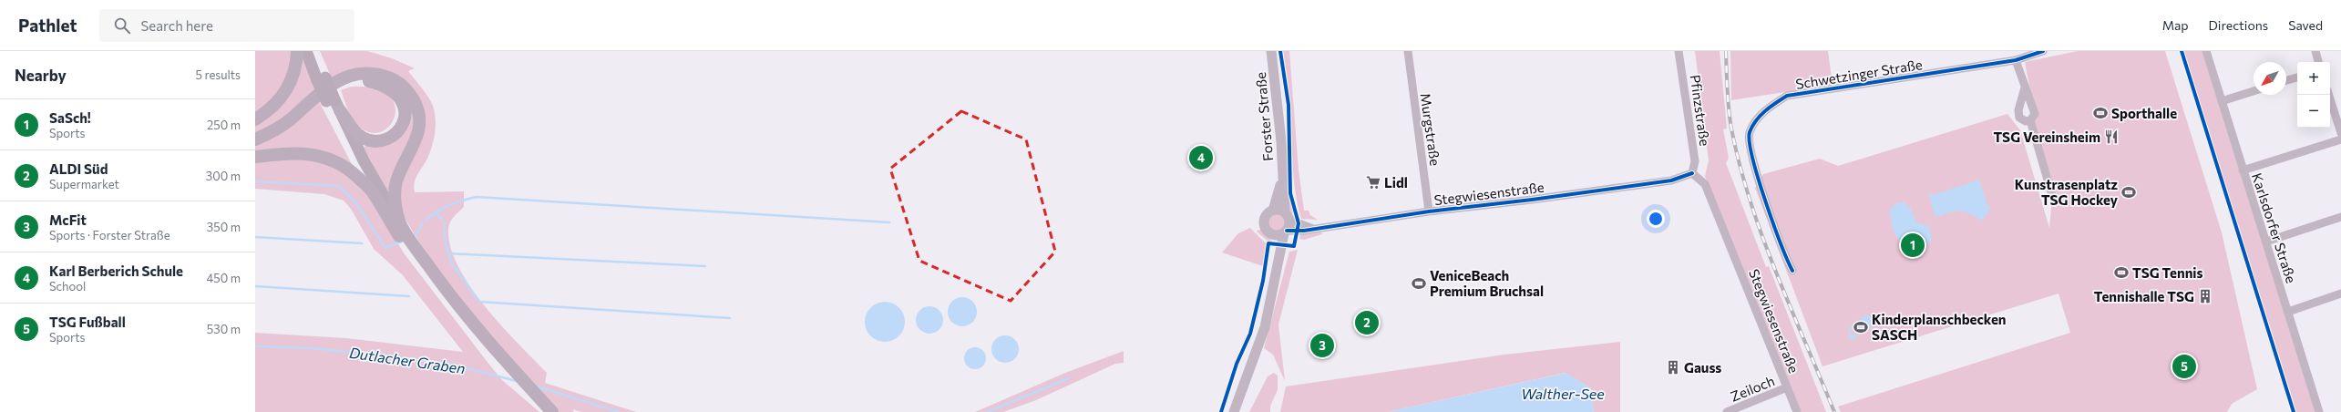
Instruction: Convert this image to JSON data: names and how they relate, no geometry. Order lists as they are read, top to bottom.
{
  "streets": {
    "street": [
      "Schwetzinger Straße",
      "Pfinzstraße",
      "Forster Straße",
      "Murgstraße",
      "Stegwiesenstraße",
      "Karlsdorfer Straße",
      "Zeiloch"
    ]
  },
  "crossings": [
    ["Pfinzstraße", "Stegwiesenstraße"],
    ["Forster Straße", "Stegwiesenstraße"],
    ["Murgstraße", "Stegwiesenstraße"],
    ["Stegwiesenstraße", "Zeiloch"]
  ],
  "water": ["Dutlacher Graben", "Walther-See"],
  "places": {
    "sports": [
      "Sporthalle",
      "Kunstrasenplatz TSG Hockey",
      "TSG Tennis",
      "VeniceBeach Premium Bruchsal",
      "Kinderplanschbecken SASCH"
    ],
    "restaurant": ["TSG Vereinsheim"],
    "supermarket": ["Lidl"],
    "building": ["Tennishalle TSG", "Gauss"]
  },
  "north": "bottom left",
  "page": {
    "header": "Pathlet",
    "search": "Search here",
    "nav": ["Map", "Directions", "Saved"],
    "heading": ["Nearby", "5 results"],
    "map_buttons": ["+", "−"],
    "list": [
      {
        "mark": "1",
        "name": "SaSch!",
        "note": "Sports",
        "value": "250 m"
      },
      {
        "mark": "2",
        "name": "ALDI Süd",
        "note": "Supermarket",
        "value": "300 m"
      },
      {
        "mark": "3",
        "name": "McFit",
        "note": "Sports · Forster Straße",
        "value": "350 m"
      },
      {
        "mark": "4",
        "name": "Karl Berberich Schule",
        "note": "School",
        "value": "450 m"
      },
      {
        "mark": "5",
        "name": "TSG Fußball",
        "note": "Sports",
        "value": "530 m"
      }
    ],
    "pins": [
      "4",
      "1",
      "2",
      "3",
      "5"
    ]
  }
}
